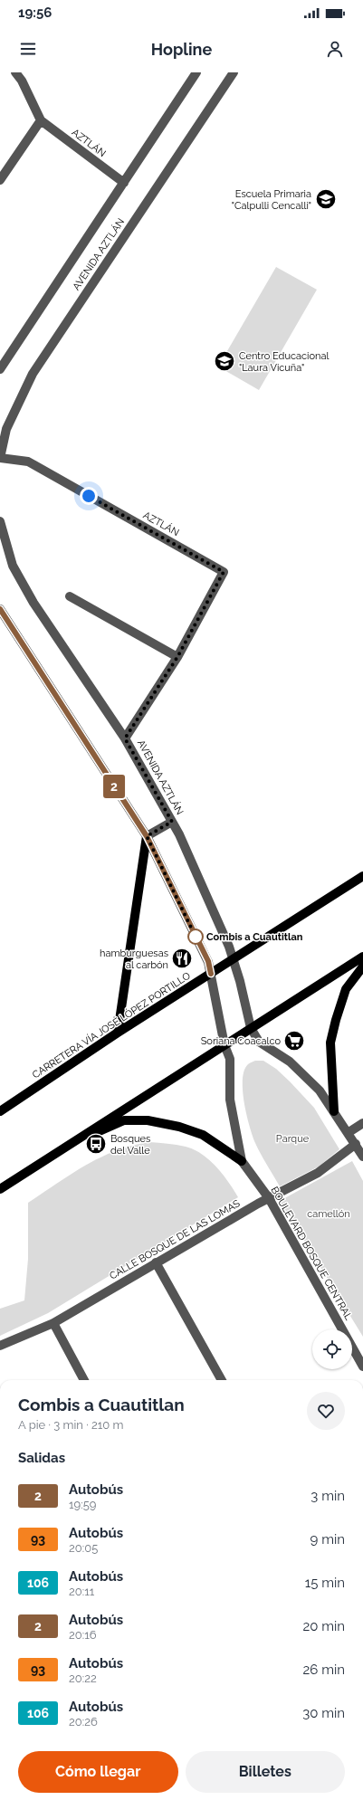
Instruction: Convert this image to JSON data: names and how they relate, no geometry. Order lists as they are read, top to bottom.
{
  "streets": {
    "main road": ["CARRETERA VÍA JOSÉ LÓPEZ PORTILLO"],
    "street": [
      "AZTLÁN",
      "AVENIDA AZTLÁN",
      "CALLE BOSQUE DE LAS LOMAS",
      "BOULEVARD BOSQUE CENTRAL"
    ]
  },
  "crossings": [
    ["AZTLÁN", "AVENIDA AZTLÁN"],
    ["AVENIDA AZTLÁN", "CARRETERA VÍA JOSÉ LÓPEZ PORTILLO"],
    ["CARRETERA VÍA JOSÉ LÓPEZ PORTILLO", "BOULEVARD BOSQUE CENTRAL"],
    ["CALLE BOSQUE DE LAS LOMAS", "BOULEVARD BOSQUE CENTRAL"]
  ],
  "parks": ["Parque", "camellón"],
  "places": {
    "school or university": ["Escuela Primaria \"Calpulli Cencalli\"", "Centro Educacional \"Laura Vicuña\""],
    "other": ["Combis a Cuautitlan"],
    "restaurant": ["hamburguesas al carbón"],
    "supermarket": ["Soriana Coacalco"],
    "bus stop": ["Bosques del Valle"]
  },
  "lines": ["bus line 2"],
  "page": {
    "status": "19:56",
    "header": "Hopline",
    "on_map": "2",
    "heading": [
      ["Combis a Cuautitlan", "A pie · 3 min · 210 m"],
      "Salidas"
    ],
    "list": [
      {
        "mark": "2",
        "name": "Autobús",
        "note": "19:59",
        "value": "3 min"
      },
      {
        "mark": "93",
        "name": "Autobús",
        "note": "20:05",
        "value": "9 min"
      },
      {
        "mark": "106",
        "name": "Autobús",
        "note": "20:11",
        "value": "15 min"
      },
      {
        "mark": "2",
        "name": "Autobús",
        "note": "20:16",
        "value": "20 min"
      },
      {
        "mark": "93",
        "name": "Autobús",
        "note": "20:22",
        "value": "26 min"
      },
      {
        "mark": "106",
        "name": "Autobús",
        "note": "20:26",
        "value": "30 min"
      }
    ],
    "buttons": ["Cómo llegar", "Billetes"]
  }
}
